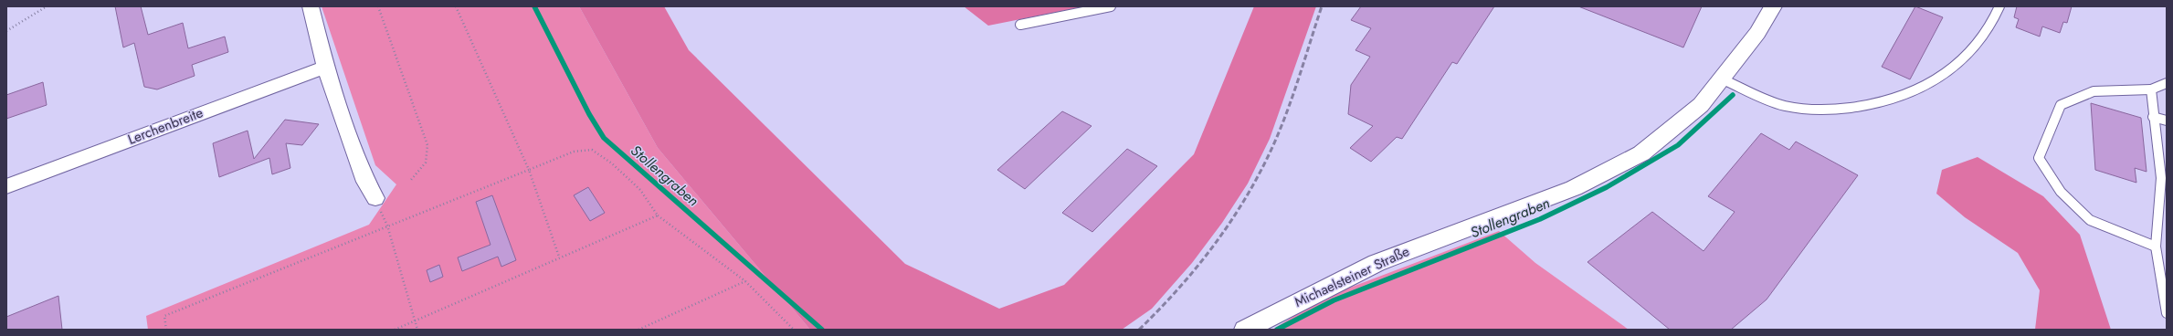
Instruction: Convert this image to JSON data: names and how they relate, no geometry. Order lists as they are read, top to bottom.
{
  "streets": {
    "street": ["Lerchenbreite", "Michaelsteiner Straße"]
  },
  "water": ["Stollengraben"]
}
